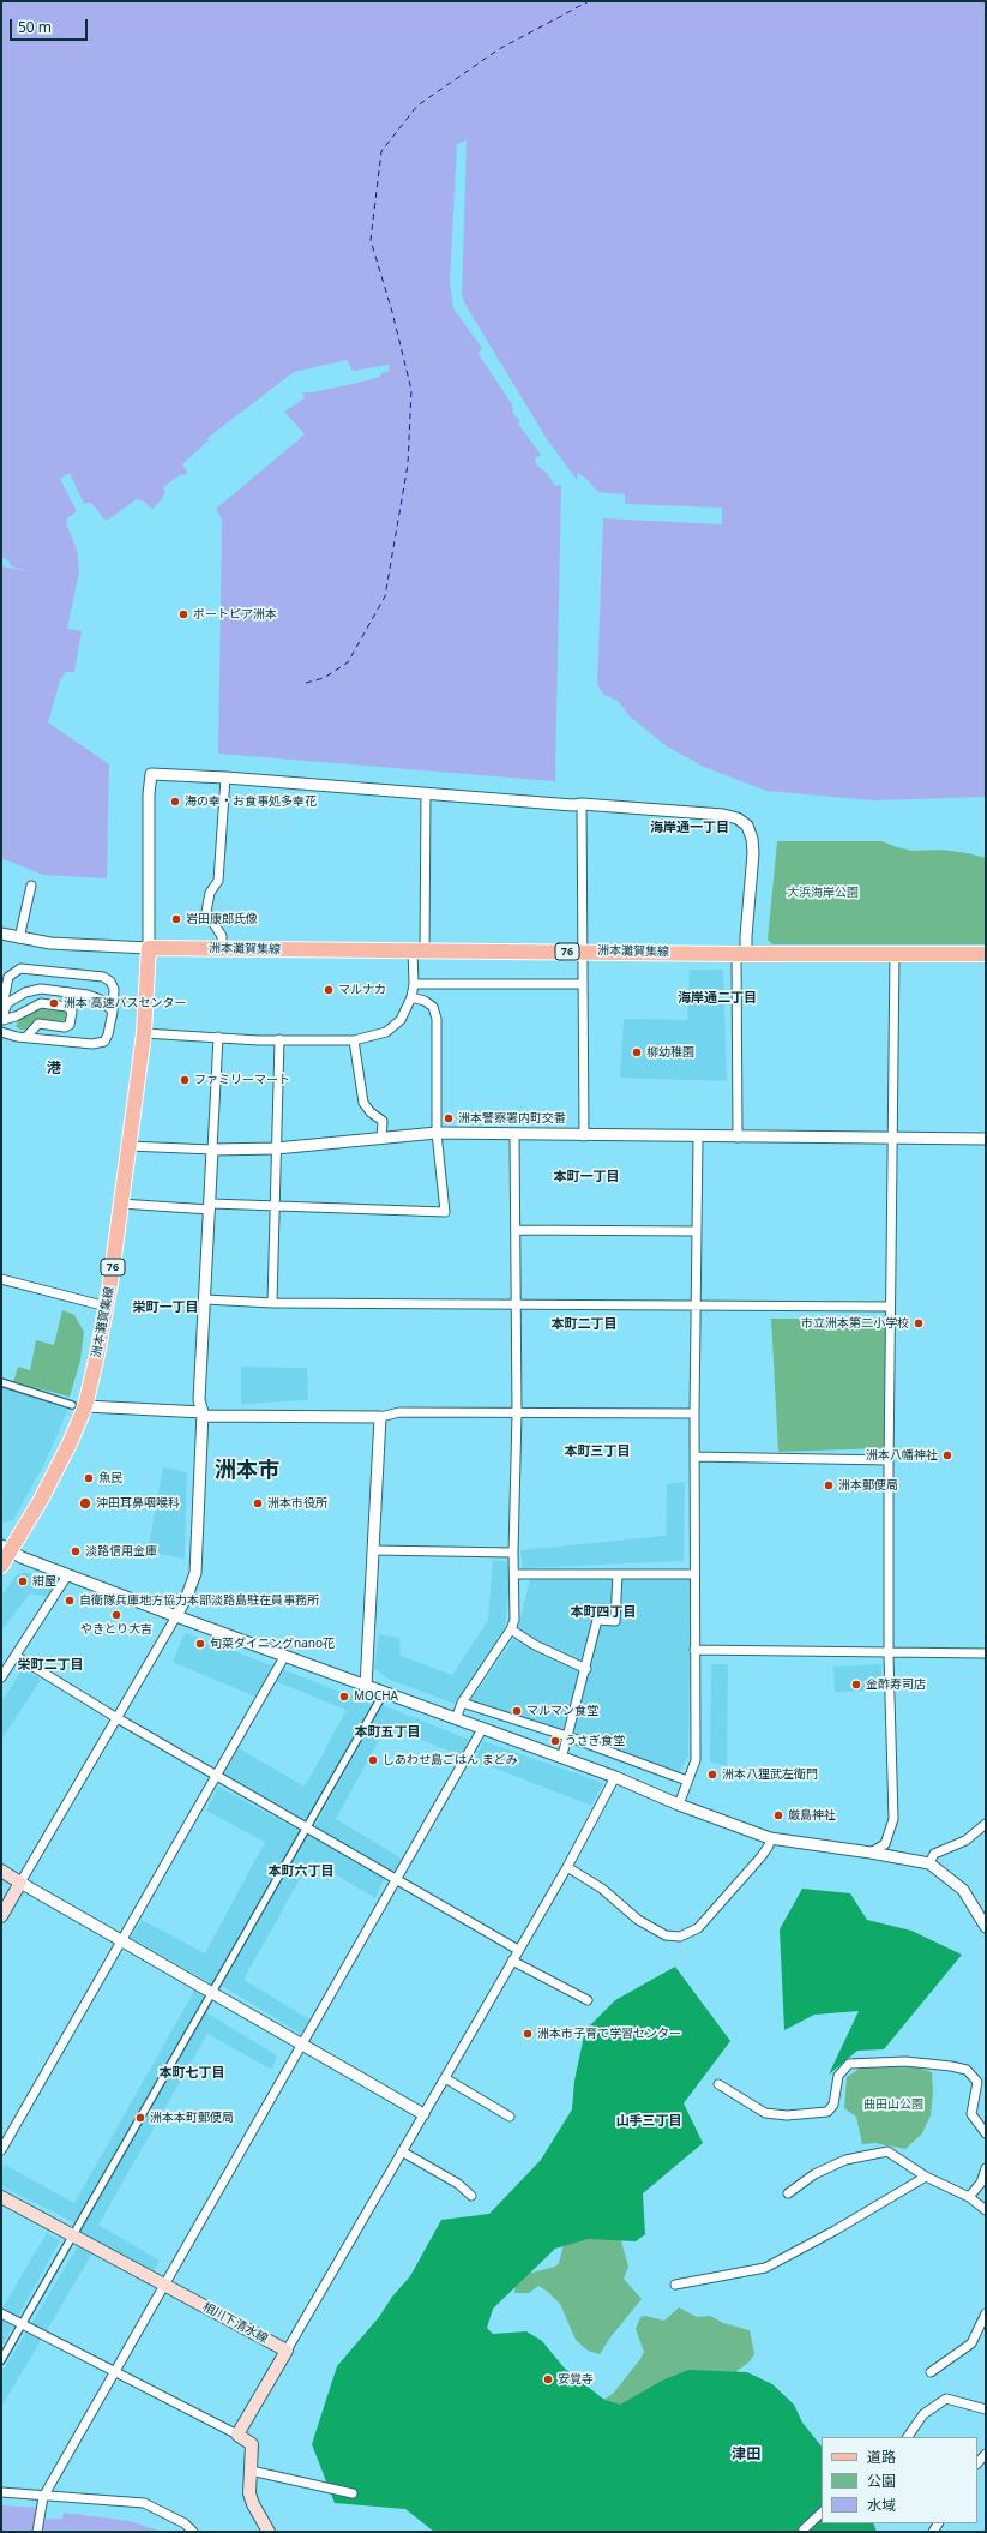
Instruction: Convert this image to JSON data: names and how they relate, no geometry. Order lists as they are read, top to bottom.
{
  "streets": {
    "main road": ["洲本灘賀集線", "76", "相川下清水線"]
  },
  "districts": [
    "海岸通一丁目",
    "海岸通二丁目",
    "港",
    "本町一丁目",
    "栄町一丁目",
    "本町二丁目",
    "本町三丁目",
    "洲本市",
    "本町四丁目",
    "栄町二丁目",
    "本町五丁目",
    "本町六丁目",
    "本町七丁目",
    "山手三丁目",
    "津田"
  ],
  "parks": ["大浜海岸公園", "曲田山公園"],
  "places": [
    "ポートピア洲本",
    "海の幸・お食事処多幸花",
    "岩田康郎氏像",
    "マルナカ",
    "洲本 高速バスセンター",
    "柳幼稚園",
    "ファミリーマート",
    "洲本警察署内町交番",
    "市立洲本第二小学校",
    "洲本八幡神社",
    "魚民",
    "洲本郵便局",
    "沖田耳鼻咽喉科",
    "洲本市役所",
    "淡路信用金庫",
    "紺屋",
    "自衛隊兵庫地方協力本部淡路島駐在員事務所",
    "やきとり大吉",
    "旬菜ダイニングnano花",
    "金酢寿司店",
    "MOCHA",
    "マルマン食堂",
    "うさぎ食堂",
    "しあわせ島ごはん まどみ",
    "洲本八狸武左衛門",
    "厳島神社",
    "洲本市子育て学習センター",
    "洲本本町郵便局",
    "安覚寺"
  ],
  "legend": ["道路", "公園", "水域"],
  "scale_bar": "50 m"
}
